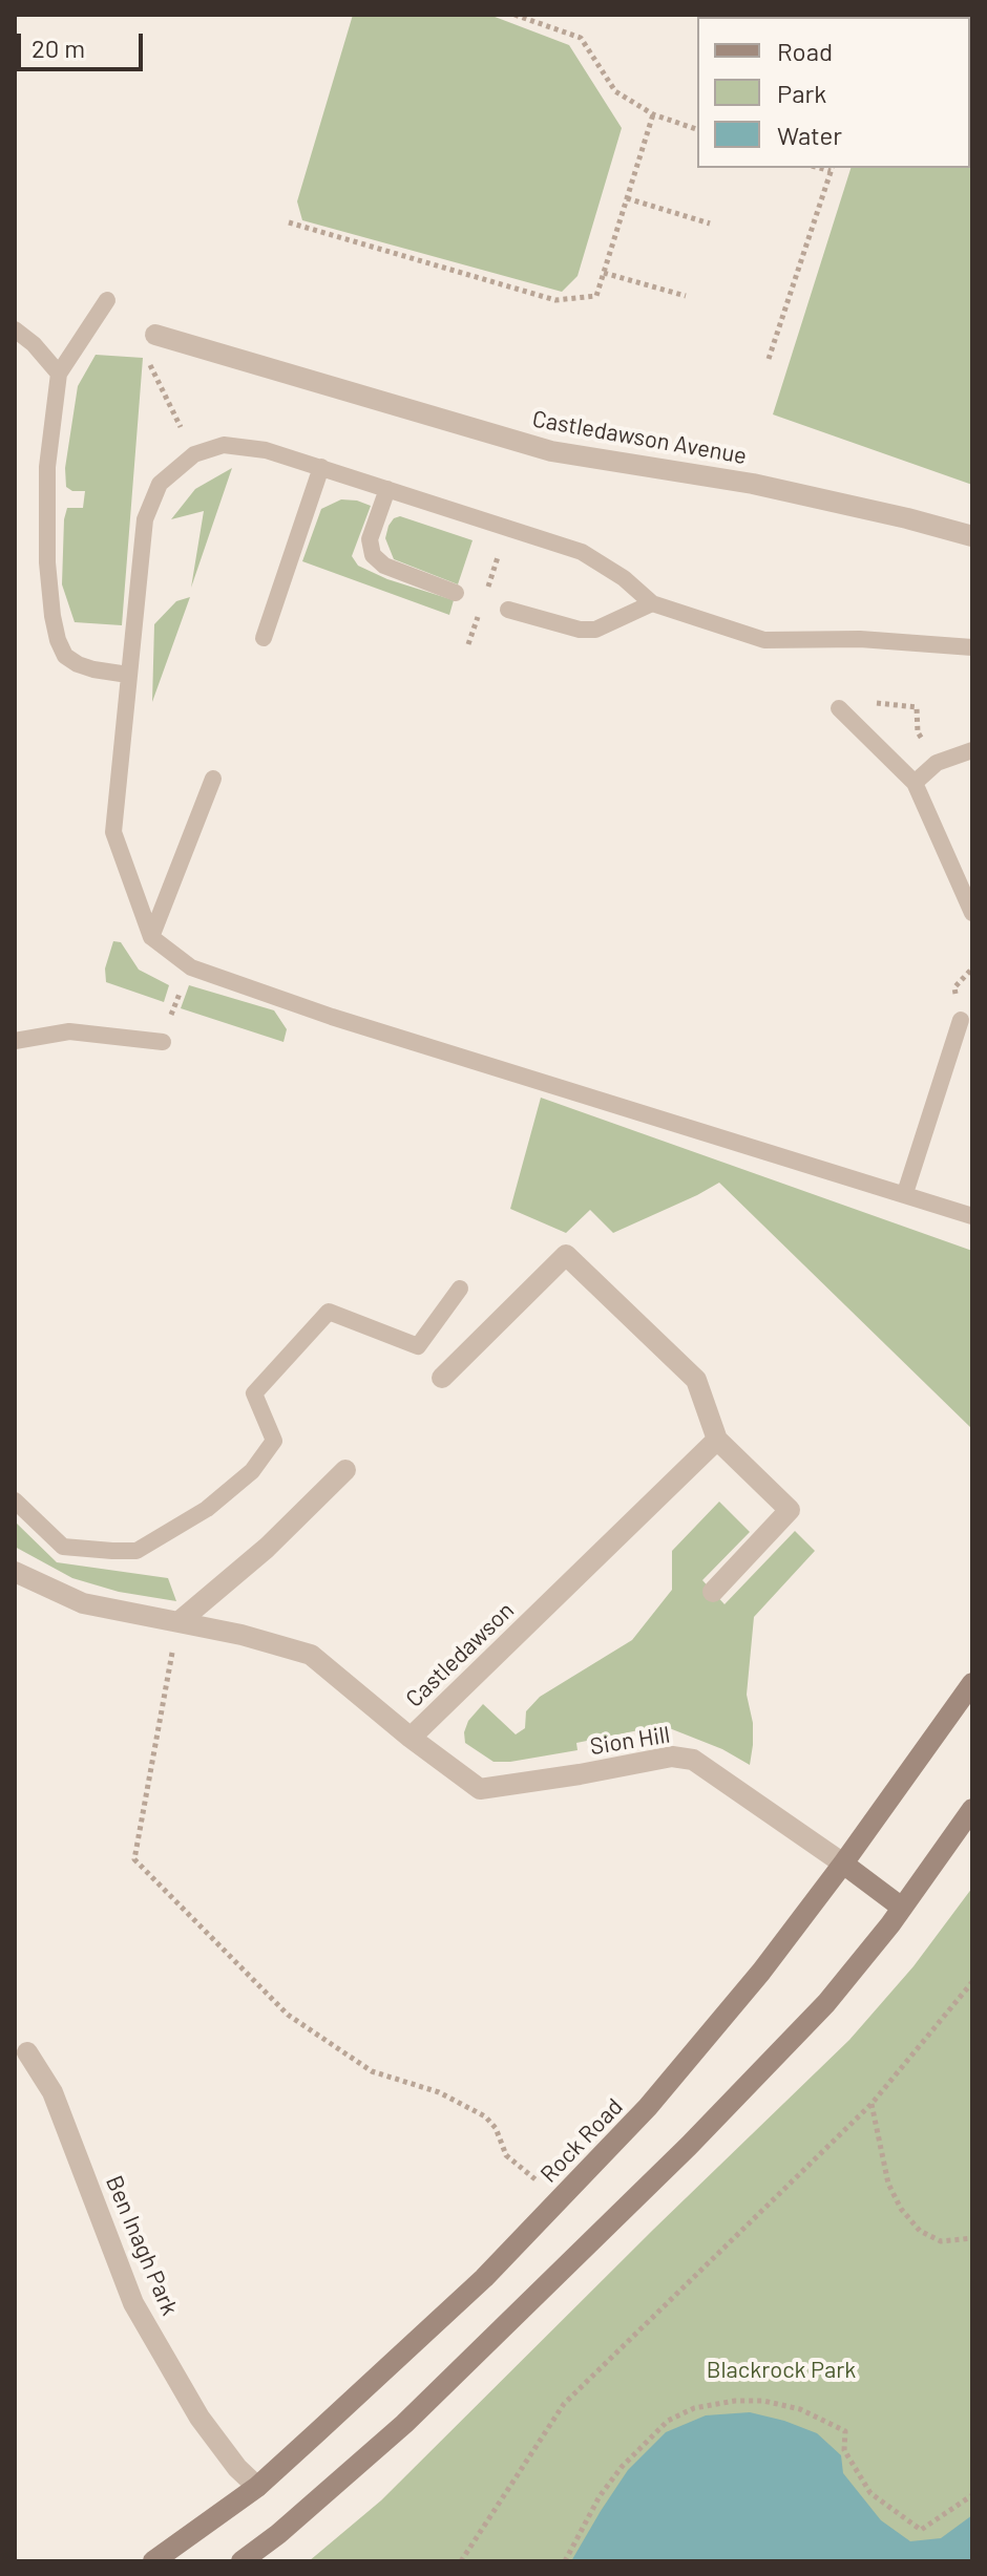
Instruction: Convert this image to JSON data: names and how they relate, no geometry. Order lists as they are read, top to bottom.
{
  "streets": {
    "main road": ["Rock Road"],
    "street": [
      "Castledawson Avenue",
      "Castledawson",
      "Sion Hill",
      "Ben Inagh Park"
    ]
  },
  "crossings": [
    ["Castledawson", "Sion Hill"],
    ["Sion Hill", "Rock Road"],
    ["Rock Road", "Ben Inagh Park"]
  ],
  "parks": ["Blackrock Park"],
  "legend": ["Road", "Park", "Water"],
  "scale_bar": "20 m"
}
